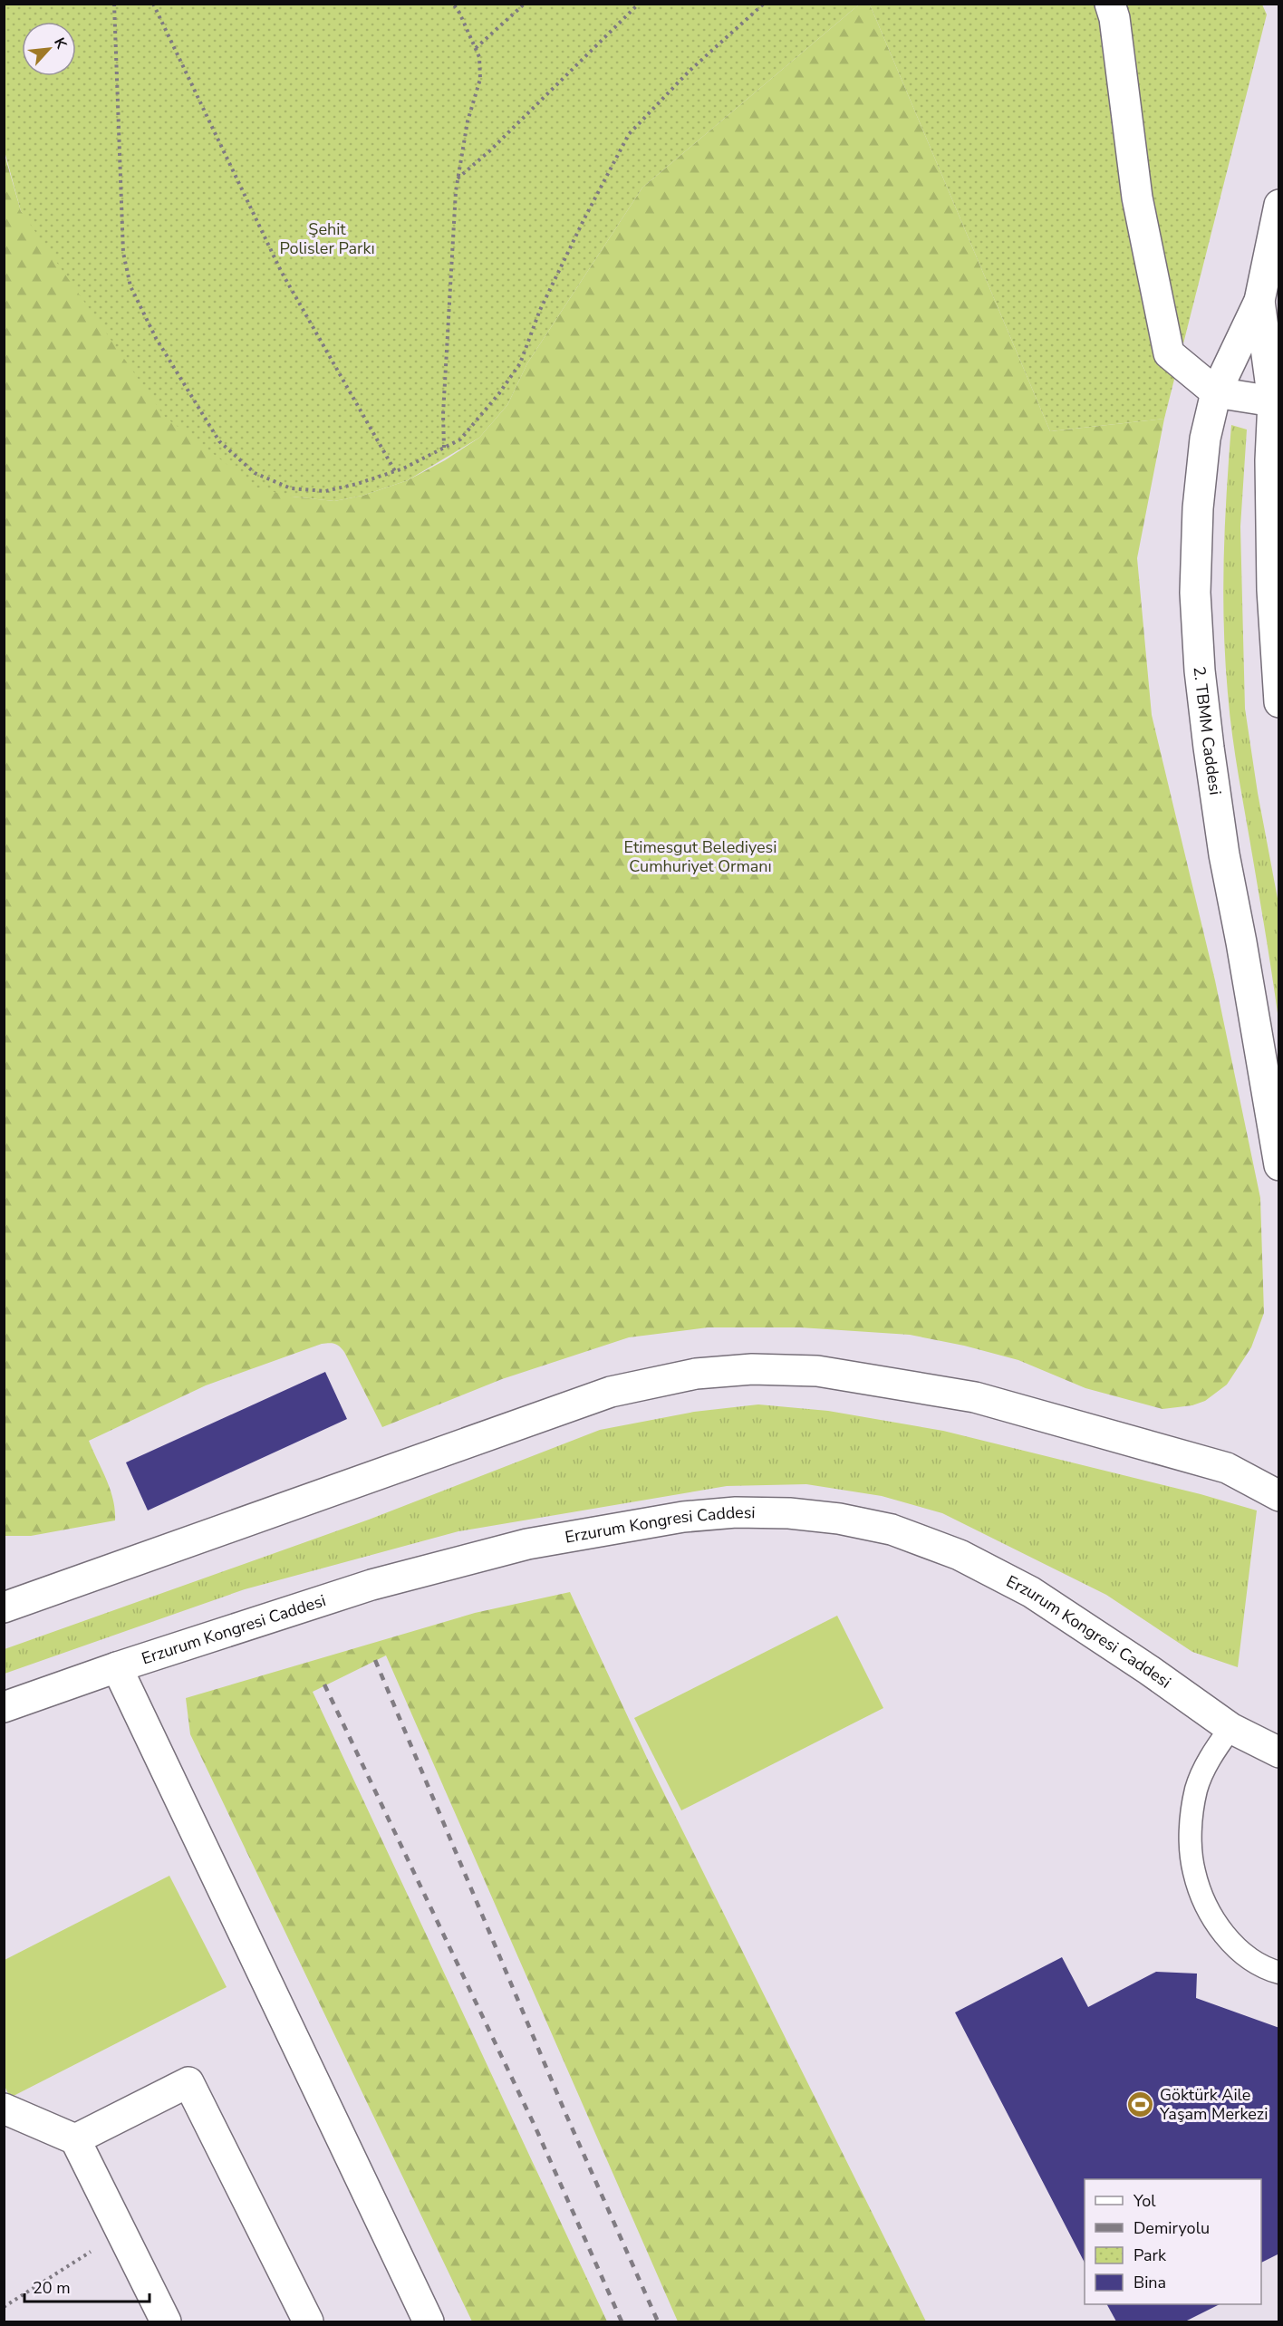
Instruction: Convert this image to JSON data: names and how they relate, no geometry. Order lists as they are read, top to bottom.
{
  "streets": {
    "street": ["2. TBMM Caddesi", "Erzurum Kongresi Caddesi"]
  },
  "parks": ["Şehit Polisler Parkı", "Etimesgut Belediyesi Cumhuriyet Ormanı"],
  "places": {
    "sports": ["Göktürk Aile Yaşam Merkezi"]
  },
  "legend": [
    "Yol",
    "Demiryolu",
    "Park",
    "Bina"
  ],
  "scale_bar": "20 m",
  "north": "top right"
}
